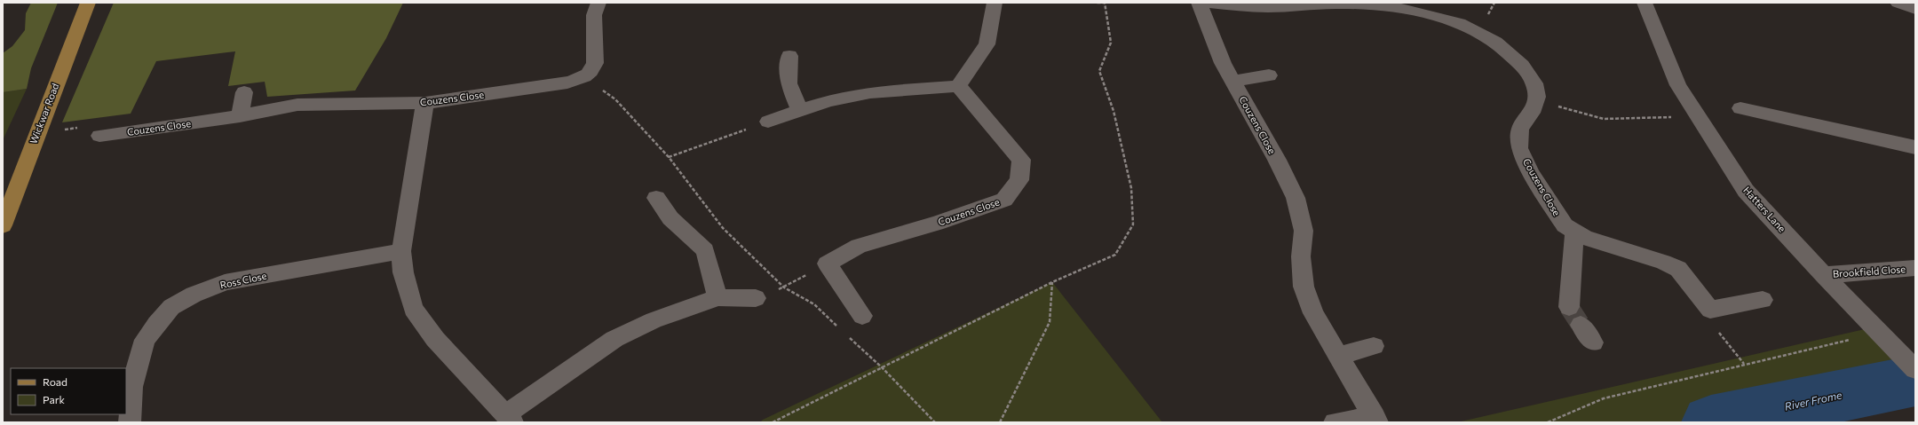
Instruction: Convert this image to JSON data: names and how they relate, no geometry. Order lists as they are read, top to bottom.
{
  "streets": {
    "main road": ["Wickwar Road"],
    "street": [
      "Couzens Close",
      "Hatters Lane",
      "Brookfield Close",
      "Ross Close"
    ]
  },
  "crossings": [
    ["Hatters Lane", "Brookfield Close"]
  ],
  "water": ["River Frome"],
  "legend": ["Road", "Park"]
}
